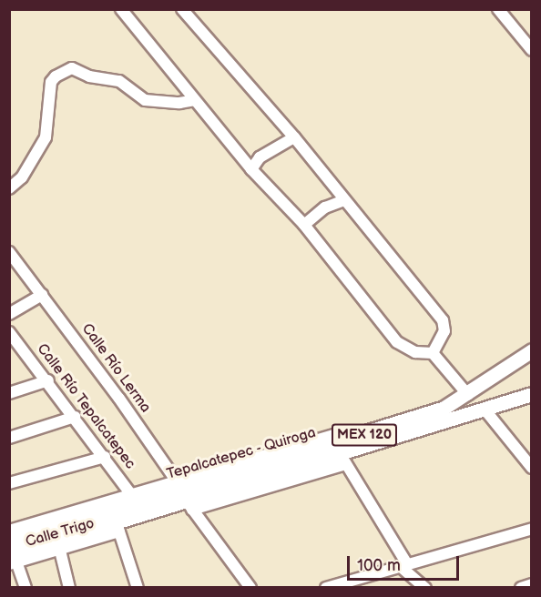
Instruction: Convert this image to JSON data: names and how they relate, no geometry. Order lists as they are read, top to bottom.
{
  "streets": {
    "main road": ["MEX 120", "Tepalcatepec - Quiroga"],
    "street": ["Calle Río Lerma", "Calle Río Tepalcatepec", "Calle Trigo"]
  },
  "crossings": [
    ["Calle Río Tepalcatepec", "Tepalcatepec - Quiroga"],
    ["MEX 120", "Tepalcatepec - Quiroga"],
    ["MEX 120", "Calle Trigo"]
  ],
  "scale_bar": "100 m"
}
